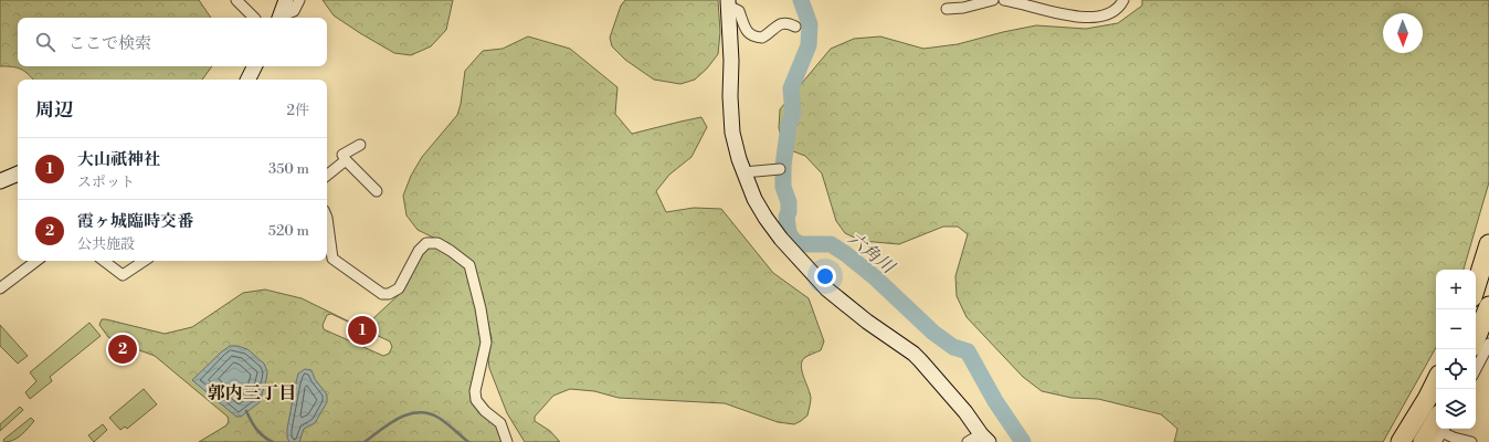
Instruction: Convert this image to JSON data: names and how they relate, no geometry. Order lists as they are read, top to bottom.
{
  "districts": ["郭内三丁目"],
  "water": ["六角川"],
  "north": "bottom",
  "page": {
    "search": "ここで検索",
    "heading": ["周辺", "2件"],
    "list": [
      {
        "mark": "1",
        "name": "大山祇神社",
        "note": "スポット",
        "value": "350 m"
      },
      {
        "mark": "2",
        "name": "霞ヶ城臨時交番",
        "note": "公共施設",
        "value": "520 m"
      }
    ],
    "map_buttons": ["+", "−"],
    "pins": ["1", "2"]
  }
}
